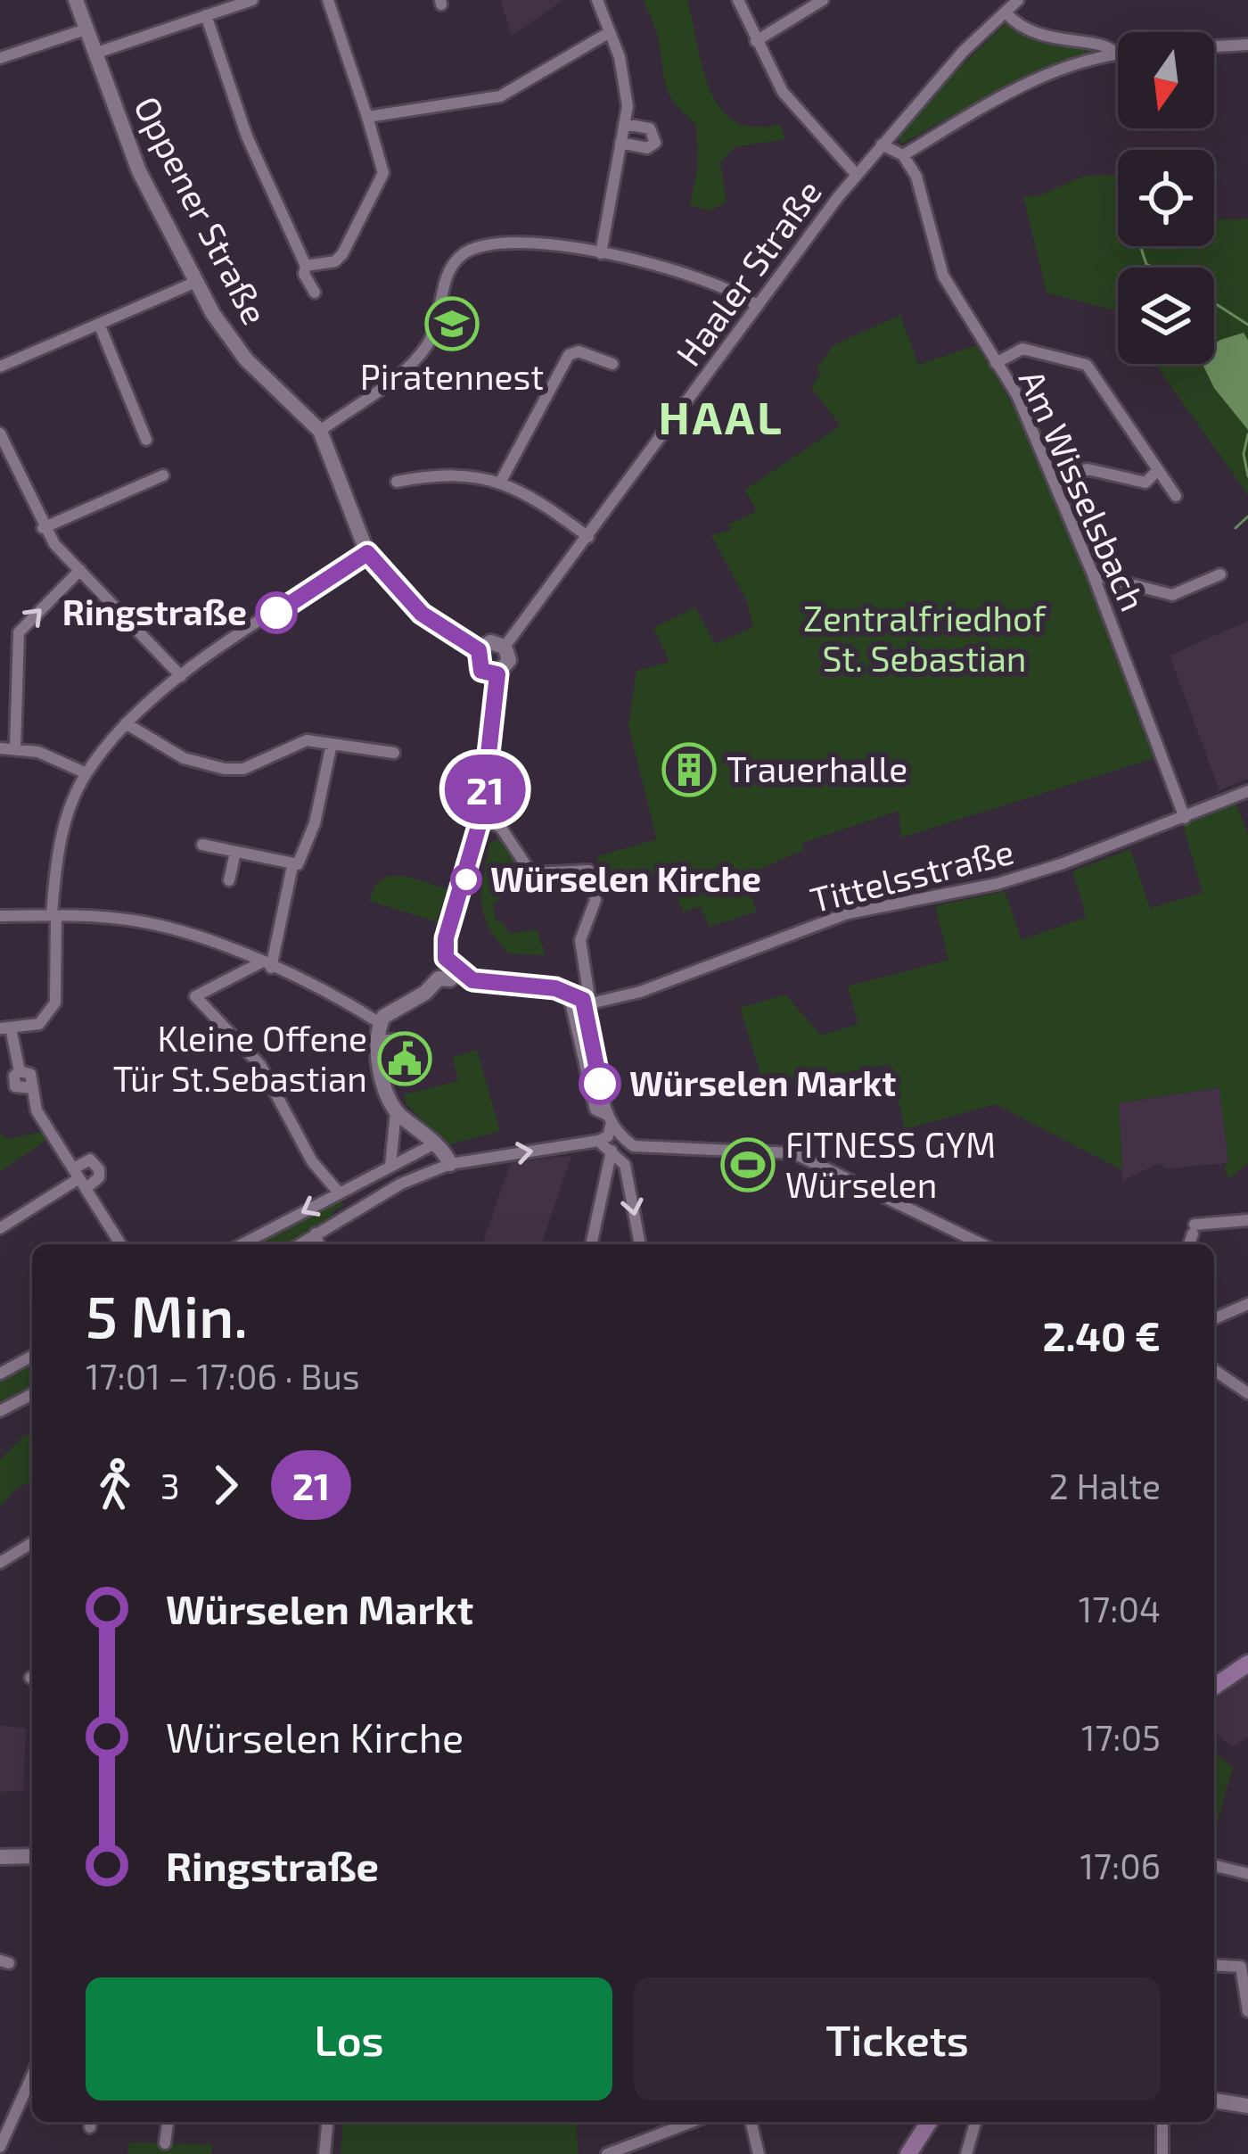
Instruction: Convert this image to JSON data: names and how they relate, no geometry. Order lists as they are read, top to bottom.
{
  "streets": {
    "street": [
      "Oppener Straße",
      "Haaler Straße",
      "Am Wisselsbach",
      "Tittelsstraße"
    ]
  },
  "crossings": [
    ["Oppener Straße", "Haaler Straße"],
    ["Am Wisselsbach", "Tittelsstraße"]
  ],
  "districts": ["HAAL"],
  "parks": ["Zentralfriedhof St. Sebastian"],
  "places": {
    "school or university": ["Piratennest"],
    "other": ["Ringstraße", "Würselen Kirche", "Würselen Markt"],
    "building": ["Trauerhalle"],
    "public building": ["Kleine Offene Tür St.Sebastian"],
    "sports": ["FITNESS GYM Würselen"]
  },
  "lines": ["bus line 21"],
  "north": "bottom",
  "page": {
    "on_map": "21",
    "heading": ["5 Min.", "17:01 – 17:06 · Bus", "2.40 €"],
    "legs": ["3", "21", "2 Halte"],
    "list": [
      {
        "name": "Würselen Markt",
        "value": "17:04"
      },
      {
        "name": "Würselen Kirche",
        "value": "17:05"
      },
      {
        "name": "Ringstraße",
        "value": "17:06"
      }
    ],
    "buttons": ["Los", "Tickets"]
  }
}
